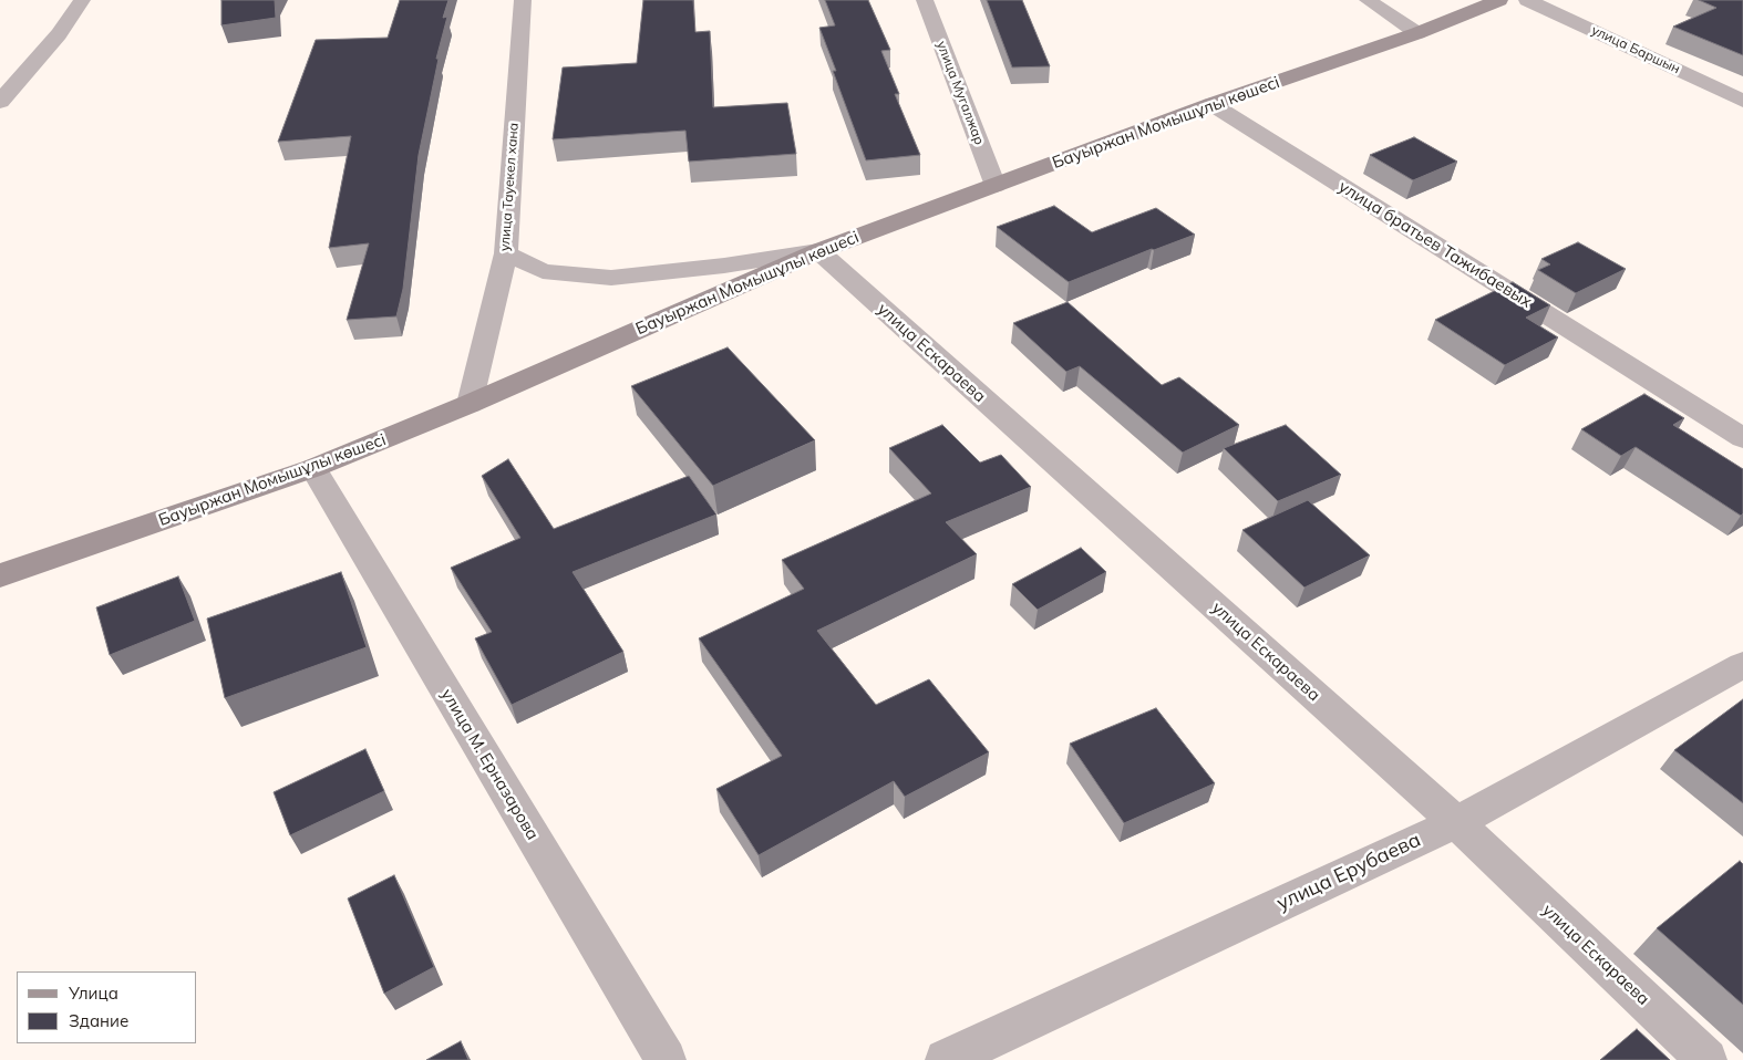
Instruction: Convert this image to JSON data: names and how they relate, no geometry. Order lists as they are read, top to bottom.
{
  "streets": {
    "street": [
      "улица Баршын",
      "улица Мугалжар",
      "Бауыржан Момышұлы көшесі",
      "улица Тауекел хана",
      "улица братьев Тажибаевых",
      "улица Ескараева",
      "улица М. Ерназарова",
      "улица Ерубаева"
    ]
  },
  "crossings": [
    ["улица Мугалжар", "Бауыржан Момышұлы көшесі"],
    ["Бауыржан Момышұлы көшесі", "улица Тауекел хана"],
    ["Бауыржан Момышұлы көшесі", "улица братьев Тажибаевых"],
    ["Бауыржан Момышұлы көшесі", "улица Ескараева"],
    ["Бауыржан Момышұлы көшесі", "улица М. Ерназарова"],
    ["улица Ескараева", "улица Ерубаева"]
  ],
  "legend": ["Улица", "Здание"]
}
